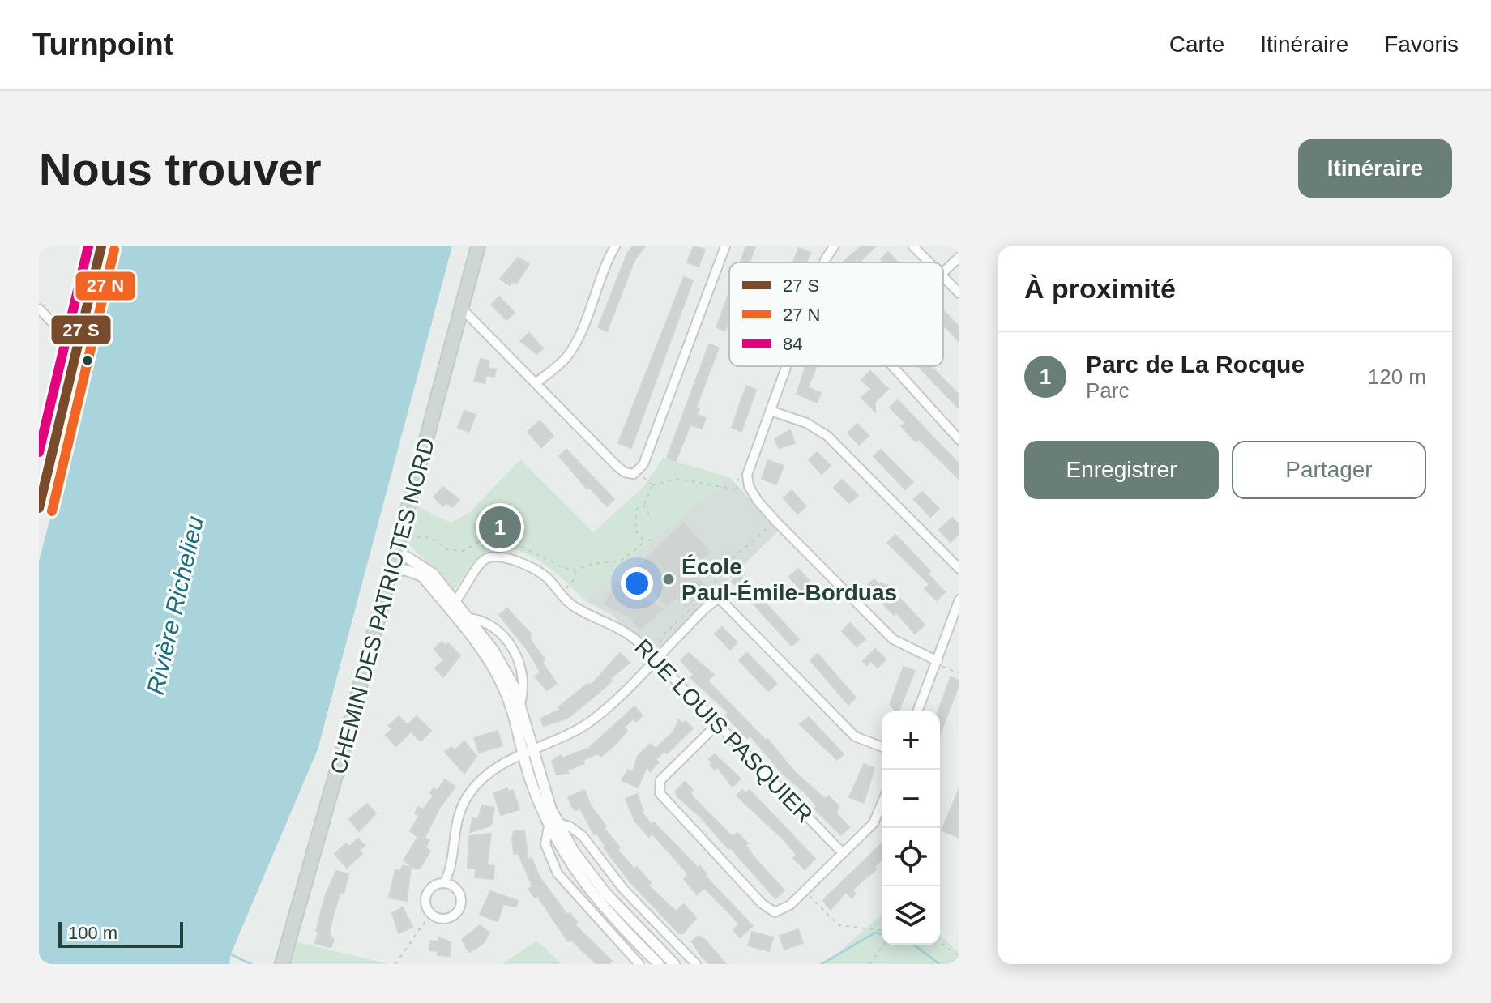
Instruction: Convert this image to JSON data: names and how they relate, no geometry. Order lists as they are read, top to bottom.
{
  "streets": {
    "main road": ["CHEMIN DES PATRIOTES NORD"],
    "street": ["RUE LOUIS PASQUIER"]
  },
  "water": ["Rivière Richelieu"],
  "places": ["École Paul-Émile-Borduas"],
  "lines": ["transit line 84"],
  "legend": ["27 S", "27 N", "84"],
  "scale_bar": "100 m",
  "page": {
    "header": "Turnpoint",
    "nav": ["Carte", "Itinéraire", "Favoris"],
    "buttons": [
      "Itinéraire",
      ["Enregistrer", "Partager"]
    ],
    "title": "Nous trouver",
    "heading": "À proximité",
    "list": [
      {
        "mark": "1",
        "name": "Parc de La Rocque",
        "note": "Parc",
        "value": "120 m"
      }
    ],
    "pins": "1",
    "map_buttons": ["+", "−"],
    "scale": "100 m"
  }
}
